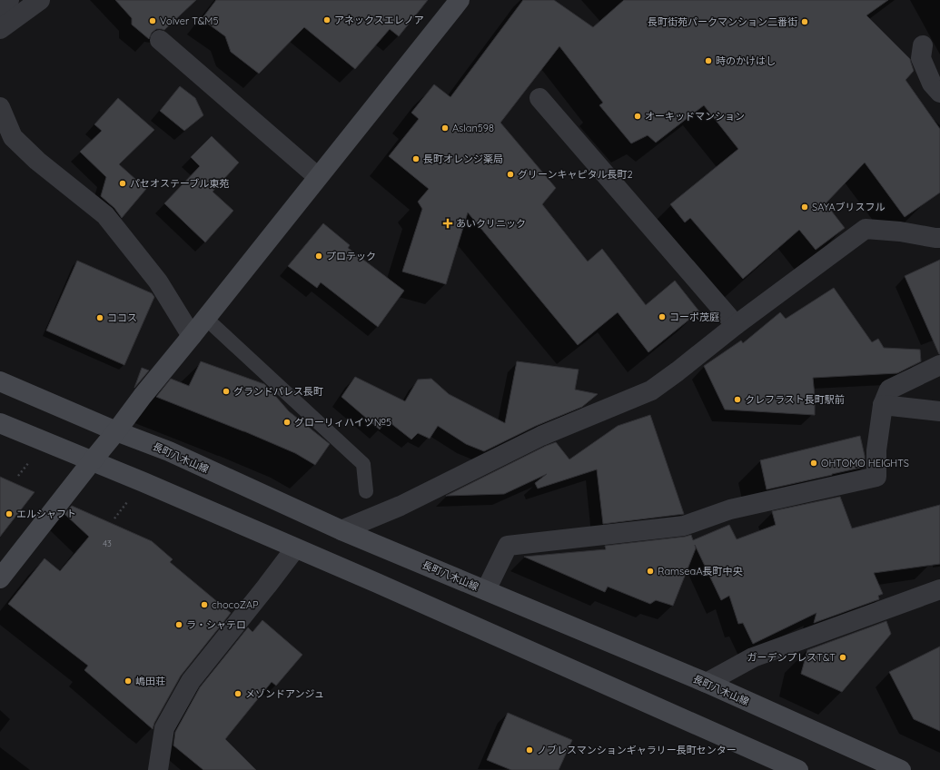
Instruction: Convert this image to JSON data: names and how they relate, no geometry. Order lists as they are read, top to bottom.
{
  "streets": {
    "street": ["長町八木山線"]
  },
  "places": {
    "other": [
      "アネックスエレノア",
      "Volver T&M5",
      "長町街苑パークマンション二番街",
      "時のかけはし",
      "オーキッドマンション",
      "Aslan598",
      "長町オレンジ薬局",
      "グリーンキャピタル長町2",
      "パセオステーブル東苑",
      "SAYAブリスフル",
      "プロテック",
      "コーポ茂庭",
      "ココス",
      "グランドパレス長町",
      "クレフラスト長町駅前",
      "グローリィハイツ№5",
      "OHTOMO HEIGHTS",
      "エルシャフト",
      "RamseaA長町中央",
      "chocoZAP",
      "ラ・シャテロ",
      "ガーデンプレスT&T",
      "嶋田荘",
      "メゾンドアンジュ",
      "ノブレスマンションギャラリー長町センター"
    ],
    "health": ["あいクリニック"]
  },
  "house_numbers": ["43"]
}
